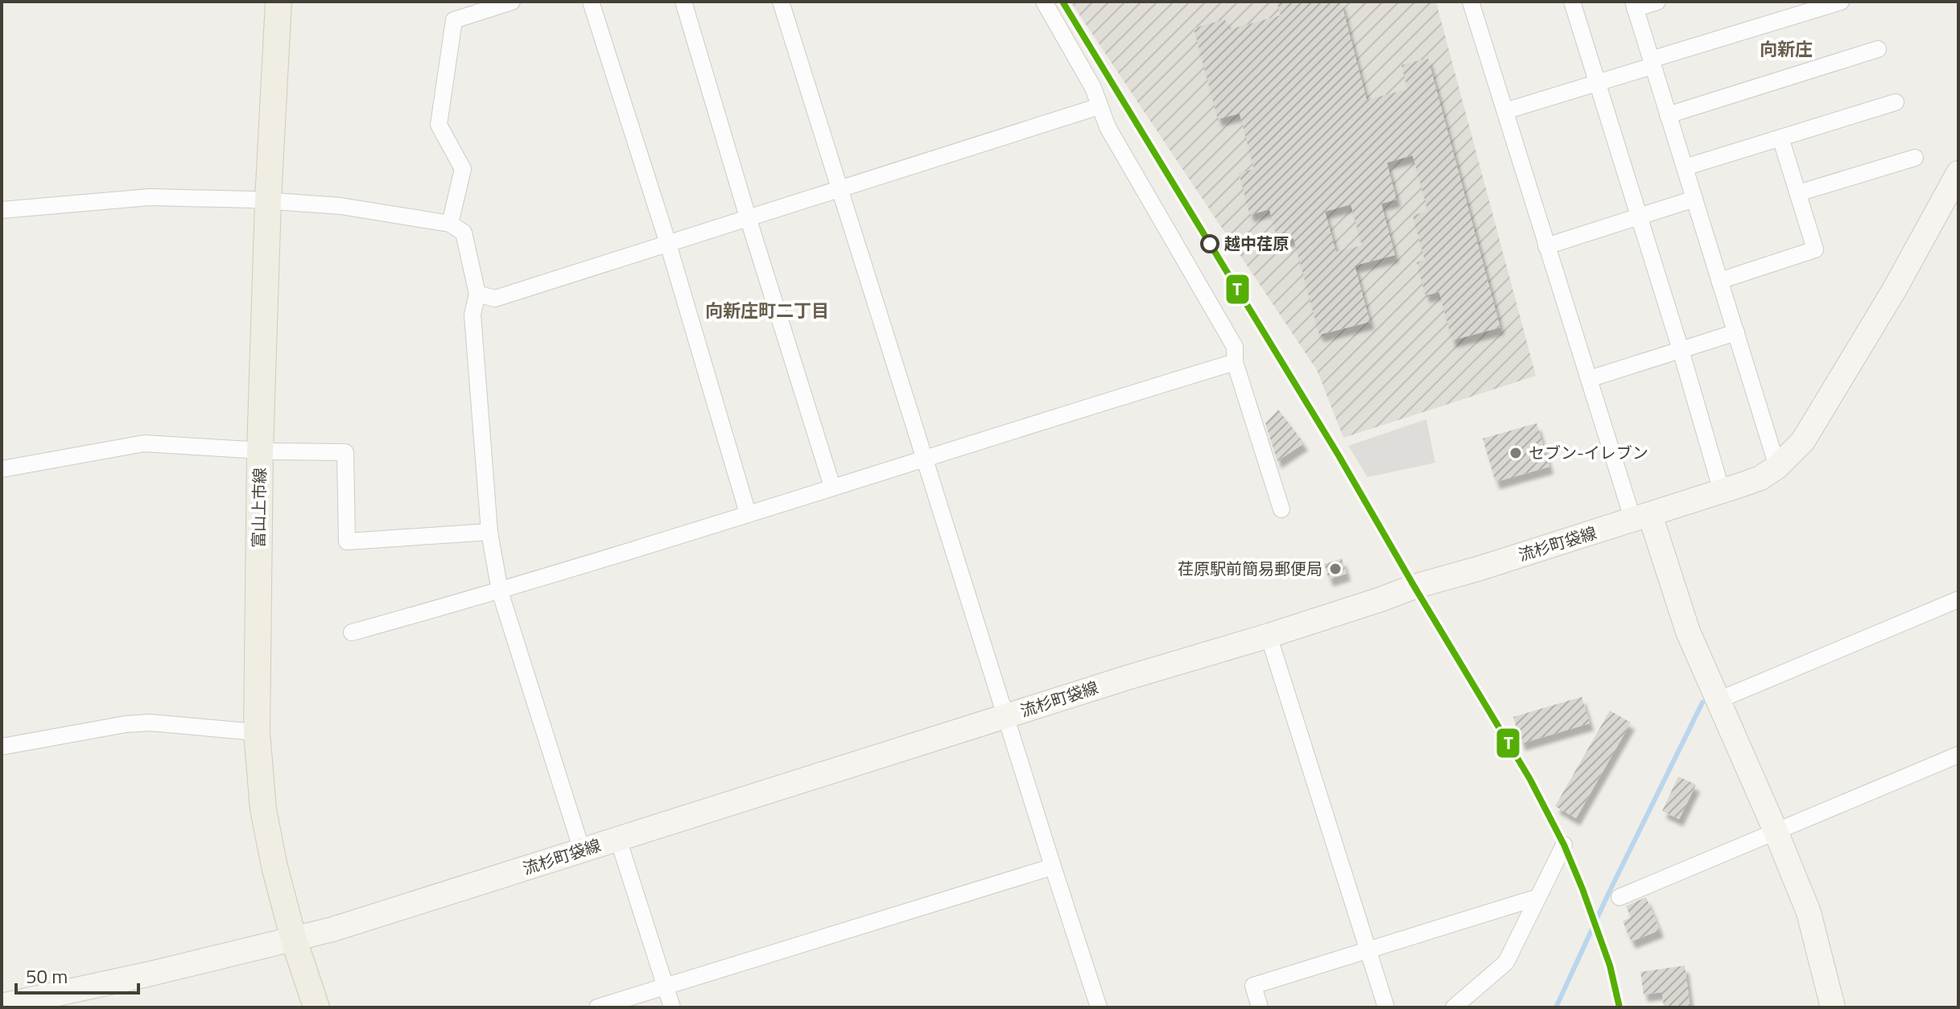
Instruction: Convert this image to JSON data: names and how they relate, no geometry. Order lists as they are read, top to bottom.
{
  "streets": {
    "main road": ["富山上市線", "流杉町袋線"]
  },
  "crossings": [
    ["富山上市線", "流杉町袋線"]
  ],
  "districts": ["向新庄", "向新庄町二丁目"],
  "places": ["越中荏原", "セブン-イレブン", "荏原駅前簡易郵便局"],
  "lines": ["transit line T"],
  "scale_bar": "50 m"
}
